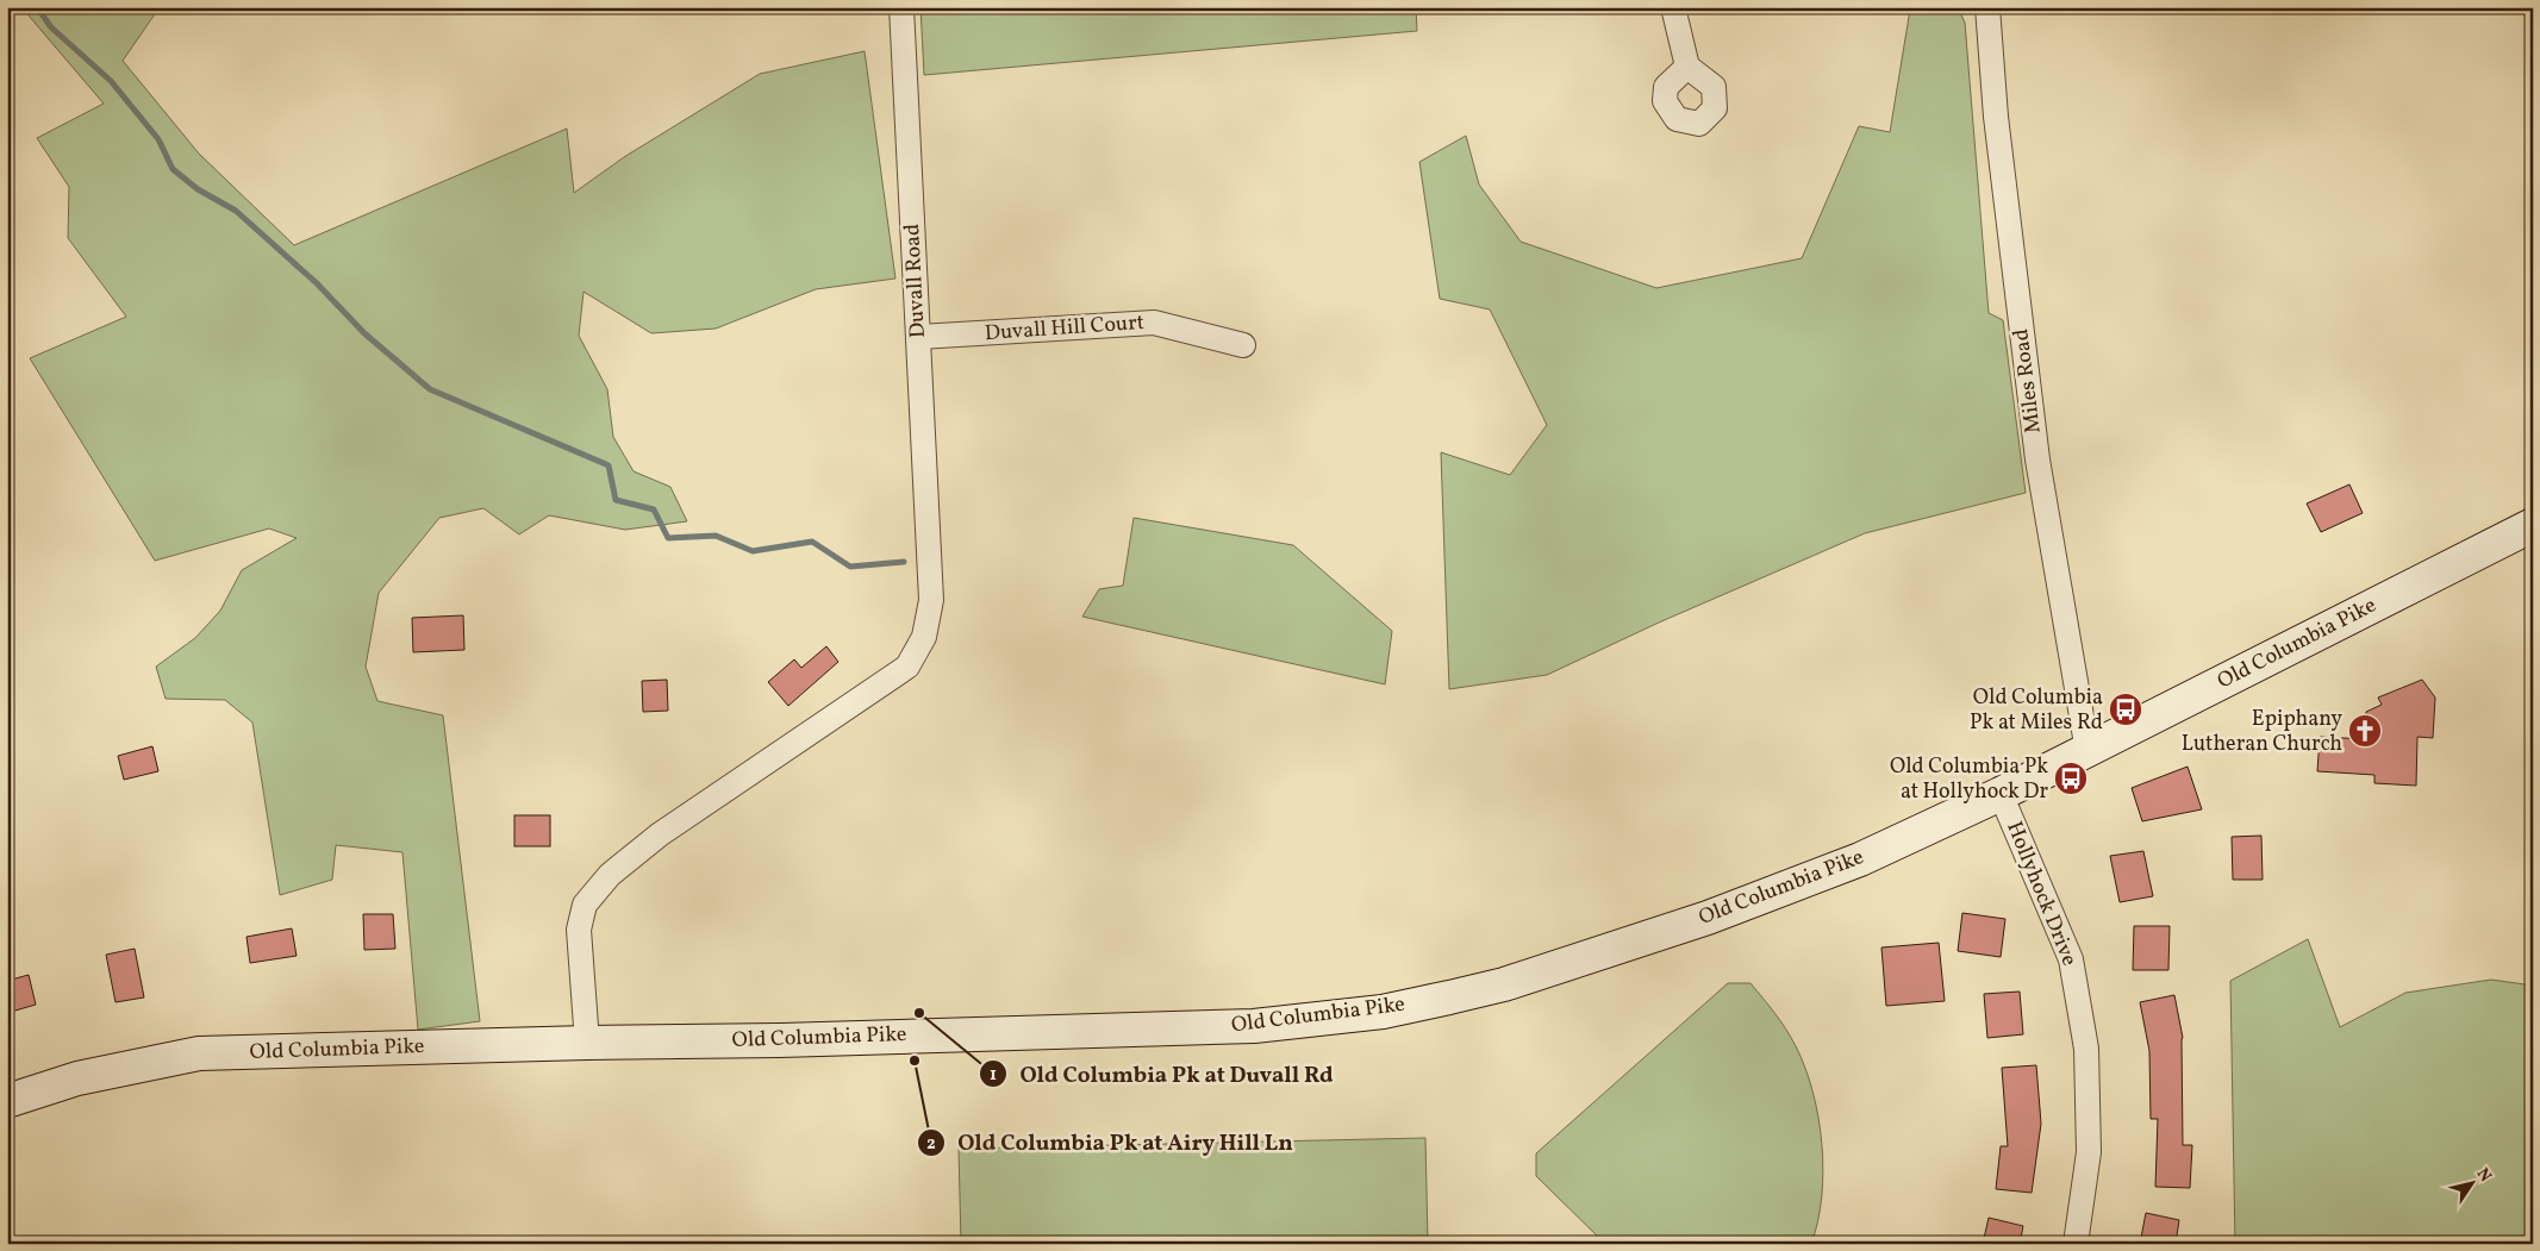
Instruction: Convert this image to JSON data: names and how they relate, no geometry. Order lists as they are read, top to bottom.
{
  "streets": {
    "main road": ["Old Columbia Pike"],
    "street": [
      "Duvall Road",
      "Duvall Hill Court",
      "Miles Road",
      "Hollyhock Drive"
    ]
  },
  "crossings": [
    ["Duvall Road", "Duvall Hill Court"],
    ["Duvall Road", "Old Columbia Pike"],
    ["Miles Road", "Old Columbia Pike"],
    ["Old Columbia Pike", "Hollyhock Drive"]
  ],
  "places": {
    "bus stop": ["Old Columbia Pk at Miles Rd", "Old Columbia Pk at Hollyhock Dr"],
    "church": ["Epiphany Lutheran Church"],
    "other": ["Old Columbia Pk at Duvall Rd", "Old Columbia Pk at Airy Hill Ln"]
  },
  "north": "top right"
}
